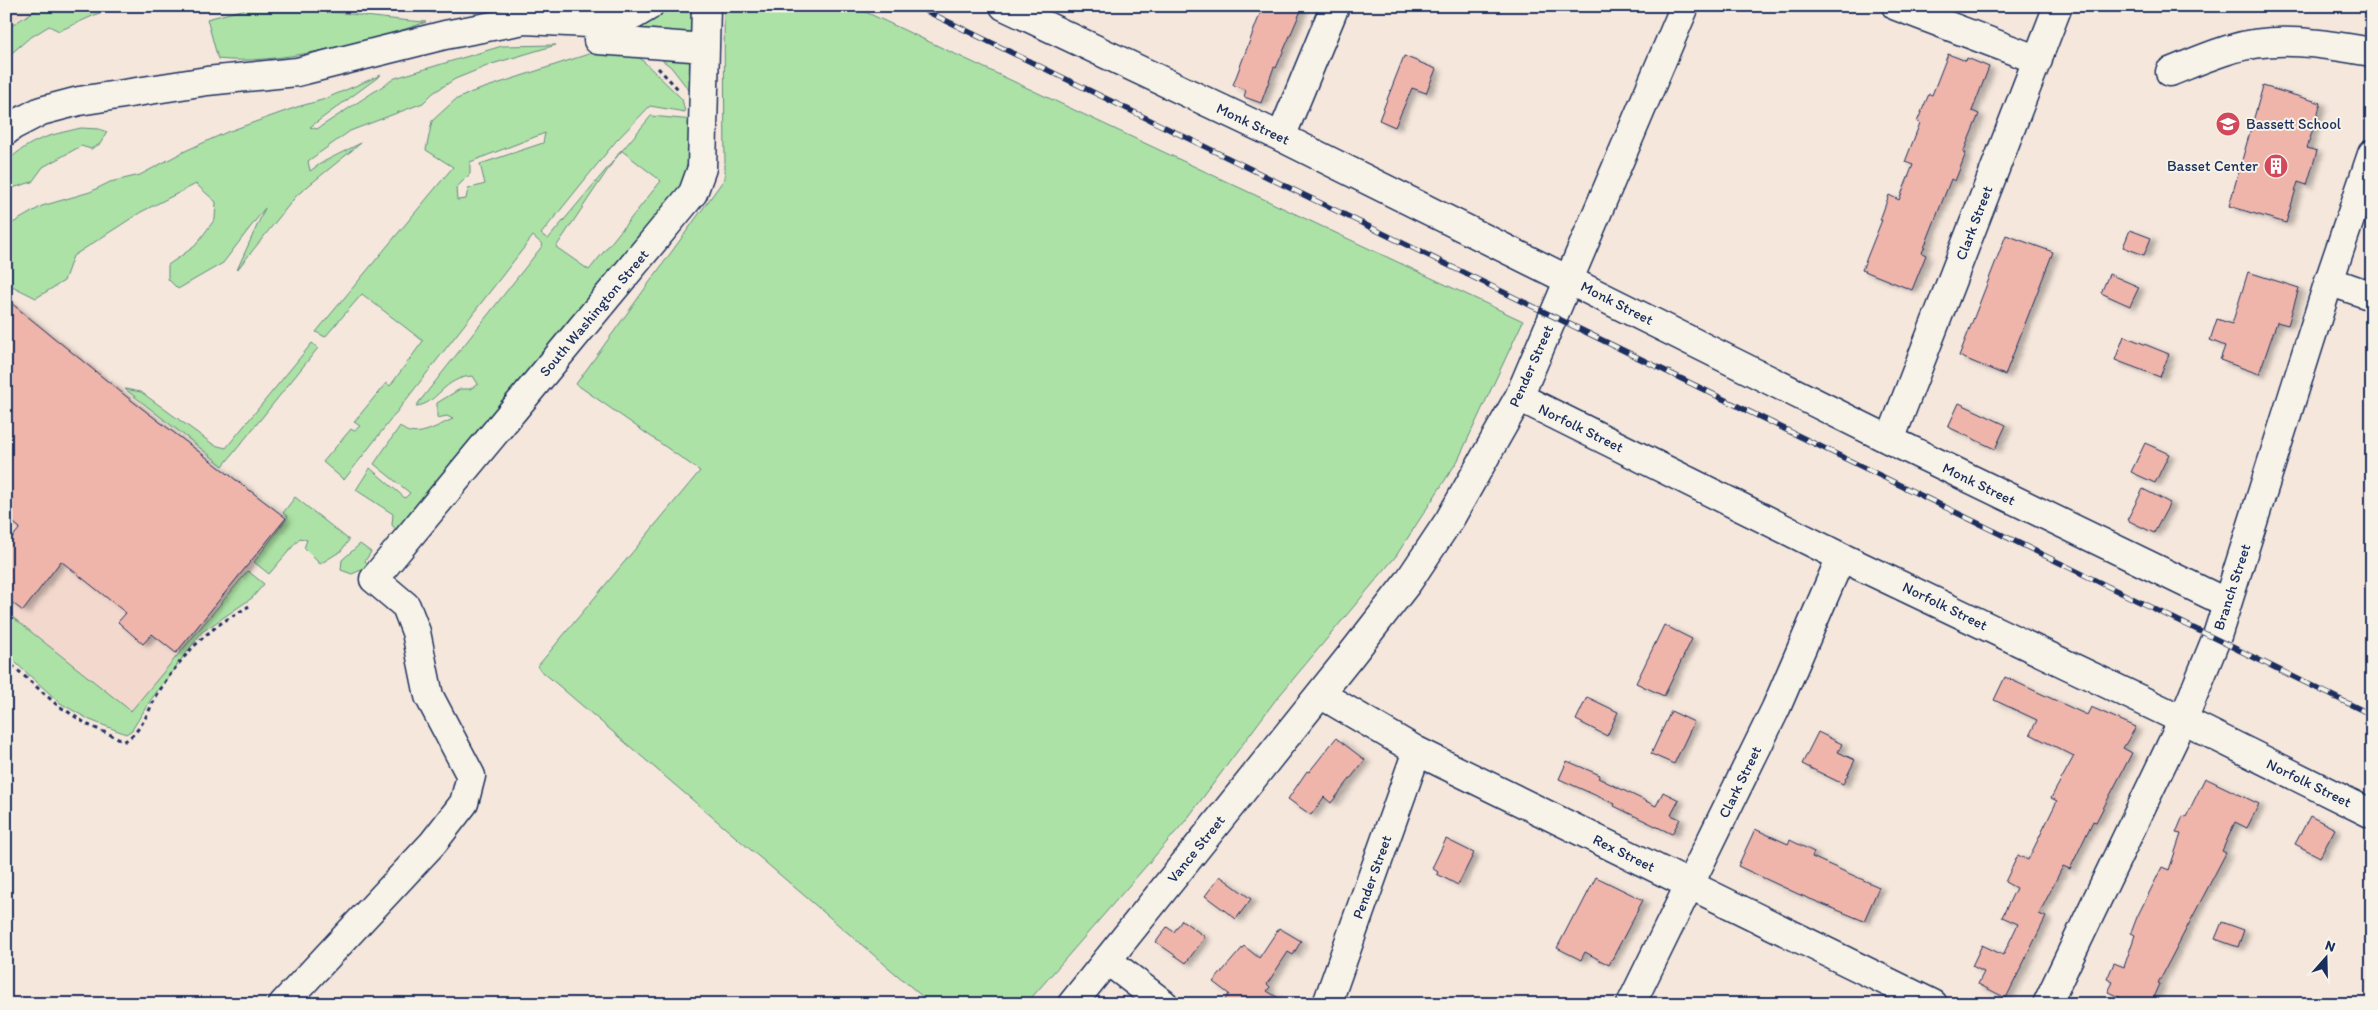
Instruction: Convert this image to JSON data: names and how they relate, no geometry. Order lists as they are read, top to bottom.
{
  "streets": {
    "street": [
      "Monk Street",
      "Clark Street",
      "South Washington Street",
      "Pender Street",
      "Norfolk Street",
      "Branch Street",
      "Vance Street",
      "Rex Street"
    ]
  },
  "crossings": [
    ["Monk Street", "Clark Street"],
    ["Monk Street", "Pender Street"],
    ["Monk Street", "Branch Street"],
    ["Clark Street", "Norfolk Street"],
    ["Clark Street", "Rex Street"],
    ["Pender Street", "Norfolk Street"],
    ["Pender Street", "Vance Street"],
    ["Pender Street", "Rex Street"],
    ["Norfolk Street", "Branch Street"],
    ["Vance Street", "Rex Street"]
  ],
  "places": {
    "school or university": ["Bassett School"],
    "building": ["Basset Center"]
  },
  "north": "top"
}
